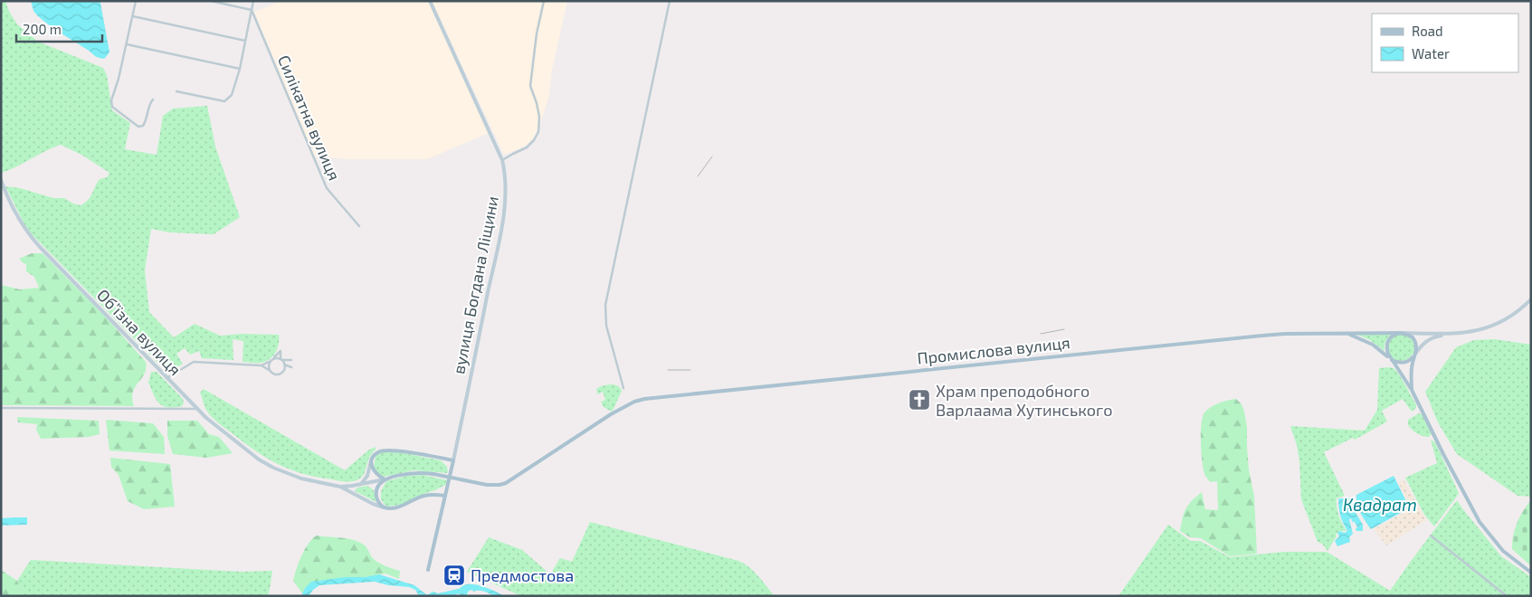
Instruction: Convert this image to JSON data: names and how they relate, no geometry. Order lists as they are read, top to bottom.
{
  "streets": {
    "main road": ["вулиця Богдана Ліщини", "Об’їзна вулиця", "Промислова вулиця"],
    "street": ["Силікатна вулиця"]
  },
  "water": ["Квадрат"],
  "places": {
    "church": ["Храм преподобного Варлаама Хутинського"],
    "station": ["Предмостова"]
  },
  "legend": ["Road", "Water"],
  "scale_bar": "200 m"
}
